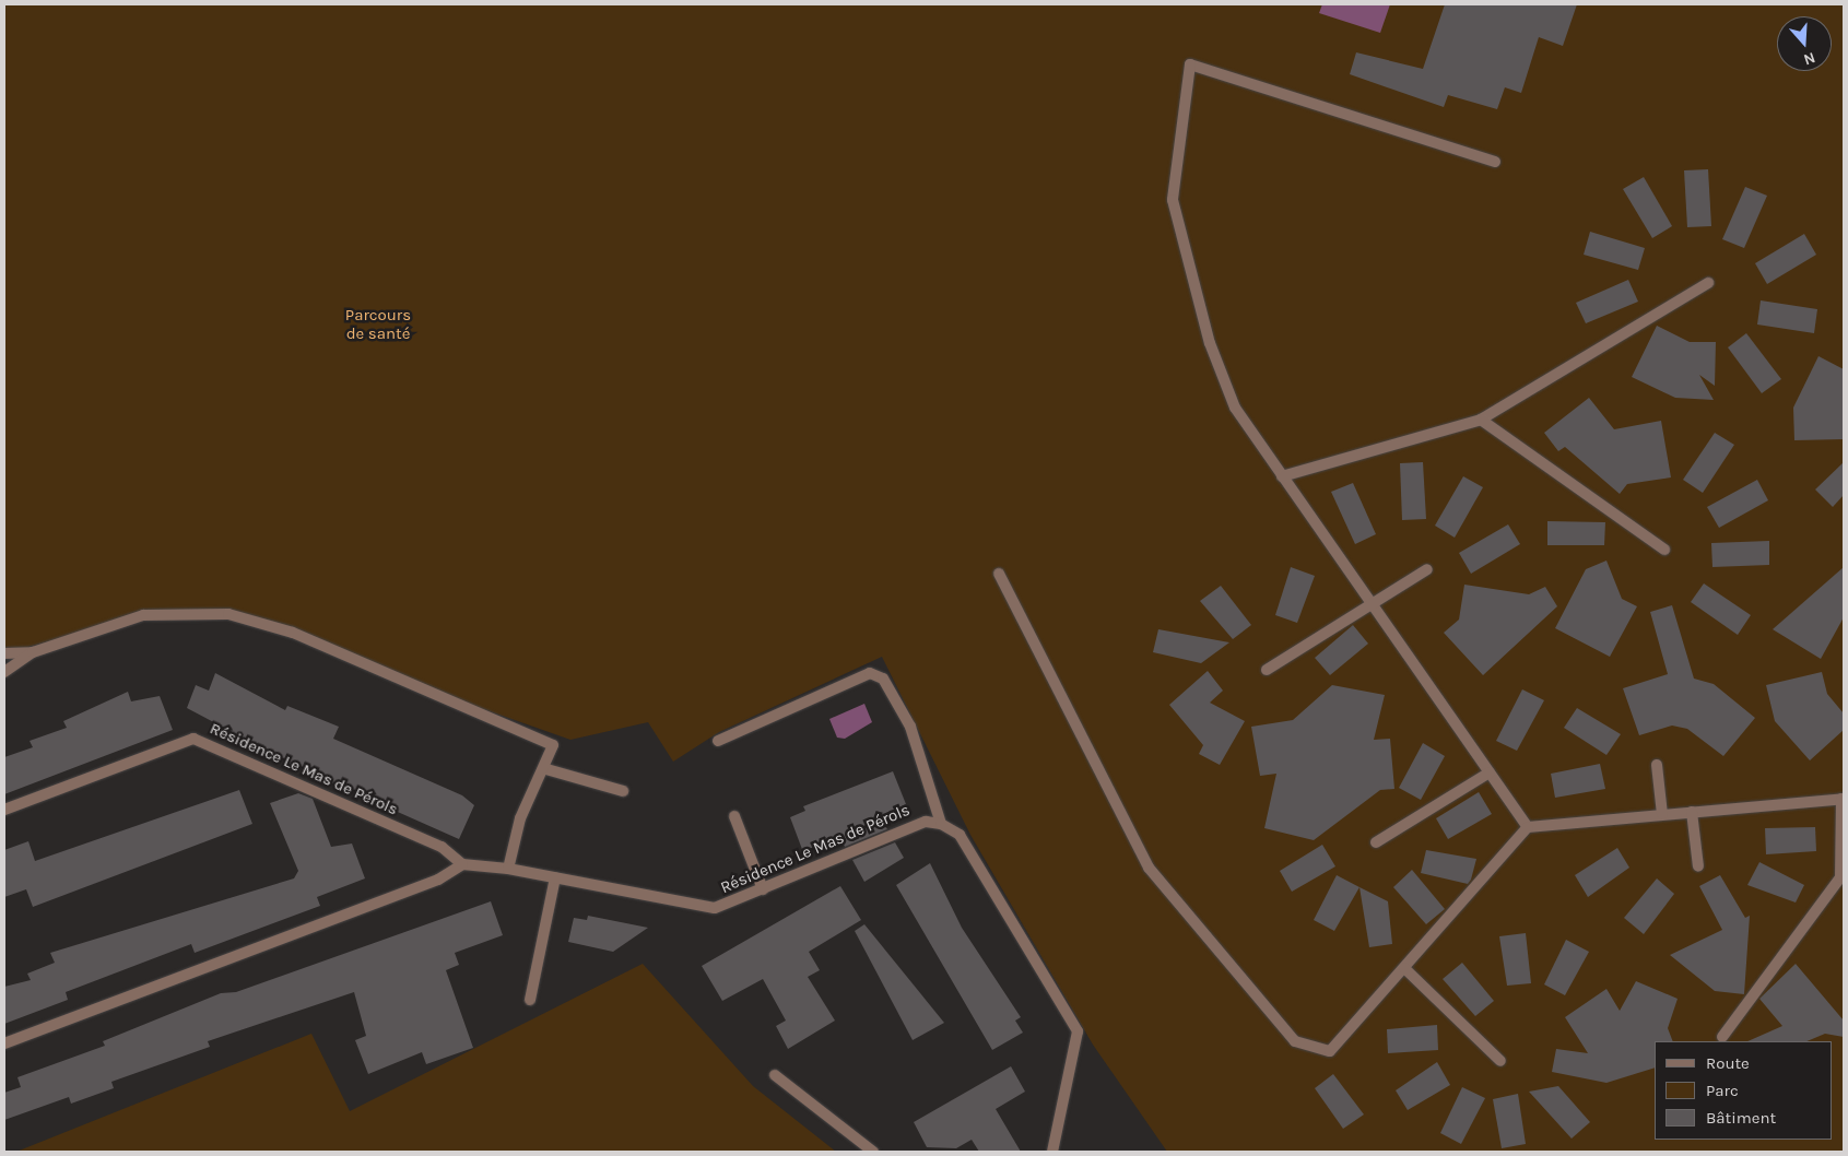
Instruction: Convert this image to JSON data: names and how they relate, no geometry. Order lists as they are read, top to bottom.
{
  "streets": {
    "street": ["Résidence Le Mas de Pérols"]
  },
  "parks": ["Parcours de santé"],
  "legend": ["Route", "Parc", "Bâtiment"],
  "north": "bottom"
}
